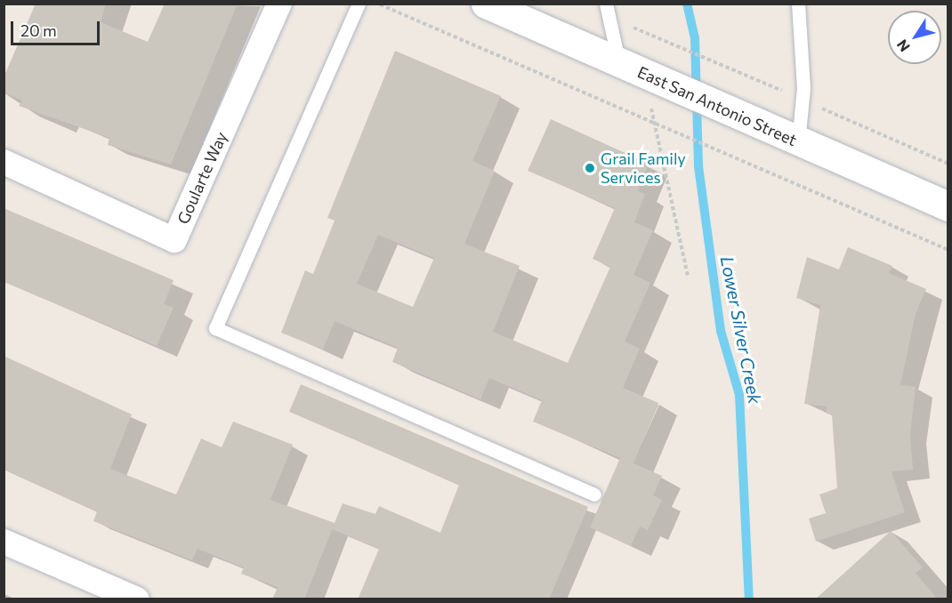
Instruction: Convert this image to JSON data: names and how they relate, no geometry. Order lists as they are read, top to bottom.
{
  "streets": {
    "main road": ["East San Antonio Street"],
    "street": ["Goularte Way"]
  },
  "water": ["Lower Silver Creek"],
  "places": ["Grail Family Services"],
  "scale_bar": "20 m",
  "north": "bottom left"
}
